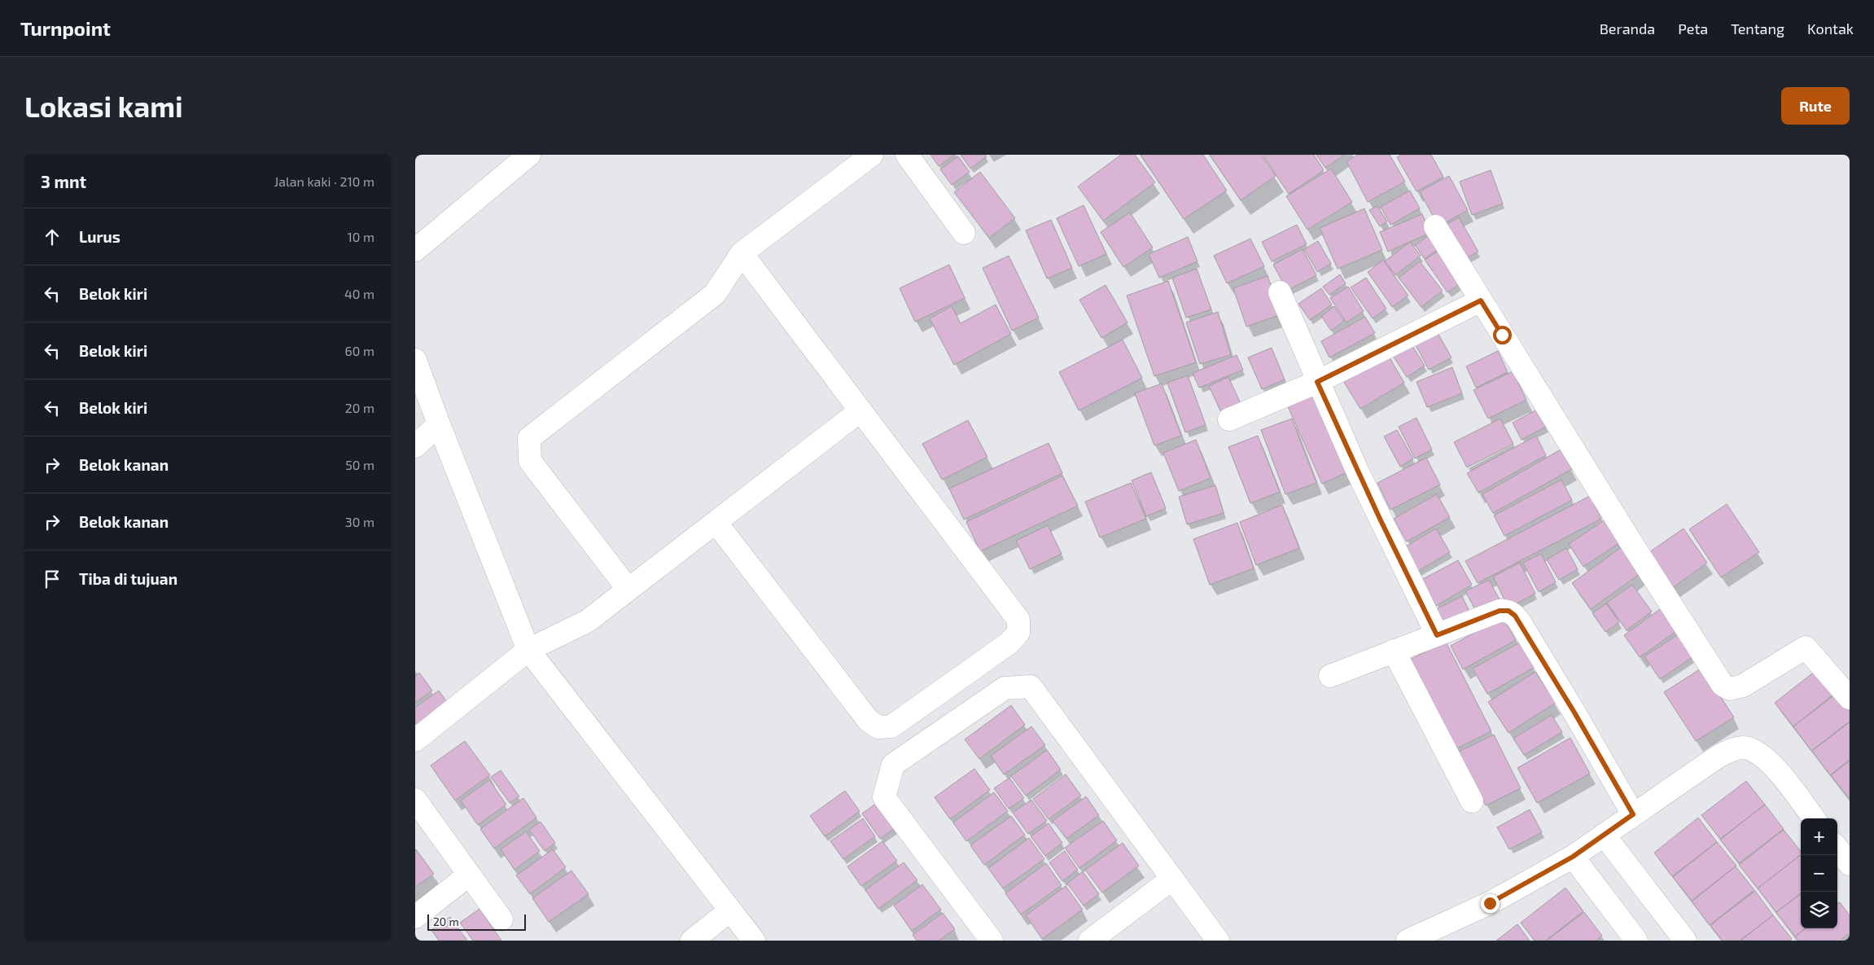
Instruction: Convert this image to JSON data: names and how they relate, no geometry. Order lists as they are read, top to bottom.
{
  "scale_bar": "20 m",
  "page": {
    "header": "Turnpoint",
    "nav": [
      "Beranda",
      "Peta",
      "Tentang",
      "Kontak"
    ],
    "buttons": "Rute",
    "title": "Lokasi kami",
    "heading": ["3 mnt", "Jalan kaki · 210 m"],
    "list": [
      ["Lurus", "10 m"],
      ["Belok kiri", "40 m"],
      ["Belok kiri", "60 m"],
      ["Belok kiri", "20 m"],
      ["Belok kanan", "50 m"],
      ["Belok kanan", "30 m"],
      "Tiba di tujuan"
    ],
    "map_buttons": ["+", "−"],
    "scale": "20 m"
  }
}
